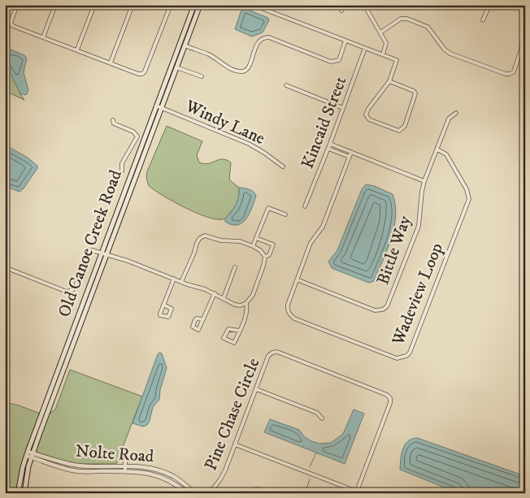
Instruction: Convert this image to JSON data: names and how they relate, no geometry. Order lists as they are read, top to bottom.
{
  "streets": {
    "main road": ["Old Canoe Creek Road"],
    "street": [
      "Windy Lane",
      "Kincaid Street",
      "Bittle Way",
      "Wadeview Loop",
      "Pine Chase Circle",
      "Nolte Road"
    ]
  },
  "crossings": [
    ["Windy Lane", "Old Canoe Creek Road"],
    ["Old Canoe Creek Road", "Nolte Road"],
    ["Bittle Way", "Wadeview Loop"]
  ]
}
